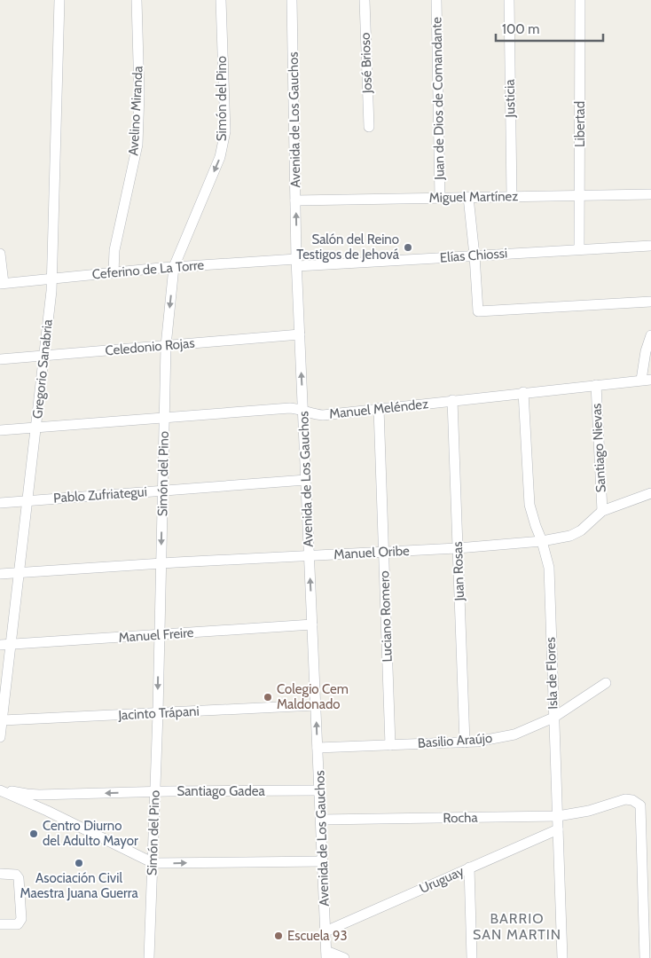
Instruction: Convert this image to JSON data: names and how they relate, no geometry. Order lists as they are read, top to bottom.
{
  "streets": {
    "street": [
      "José Brioso",
      "Simón del Pino",
      "Juan de Dios de Comandante",
      "Justicia",
      "Avelino Miranda",
      "Avenida de Los Gauchos",
      "Libertad",
      "Miguel Martínez",
      "Elías Chiossi",
      "Ceferino de La Torre",
      "Celedonio Rojas",
      "Gregorio Sanabria",
      "Manuel Meléndez",
      "Santiago Nievas",
      "Pablo Zufriategui",
      "Manuel Oribe",
      "Juan Rosas",
      "Luciano Romero",
      "Manuel Freire",
      "Isla de Flores",
      "Jacinto Trápani",
      "Basilio Araújo",
      "Santiago Gadea",
      "Rocha",
      "Uruguay"
    ]
  },
  "crossings": [
    ["Simón del Pino", "Ceferino de La Torre"],
    ["Simón del Pino", "Celedonio Rojas"],
    ["Simón del Pino", "Manuel Meléndez"],
    ["Simón del Pino", "Pablo Zufriategui"],
    ["Simón del Pino", "Manuel Oribe"],
    ["Simón del Pino", "Manuel Freire"],
    ["Simón del Pino", "Jacinto Trápani"],
    ["Simón del Pino", "Santiago Gadea"],
    ["Juan de Dios de Comandante", "Miguel Martínez"],
    ["Justicia", "Miguel Martínez"],
    ["Avelino Miranda", "Ceferino de La Torre"],
    ["Avenida de Los Gauchos", "Miguel Martínez"],
    ["Avenida de Los Gauchos", "Elías Chiossi"],
    ["Avenida de Los Gauchos", "Ceferino de La Torre"],
    ["Avenida de Los Gauchos", "Celedonio Rojas"],
    ["Avenida de Los Gauchos", "Manuel Meléndez"],
    ["Avenida de Los Gauchos", "Pablo Zufriategui"],
    ["Avenida de Los Gauchos", "Manuel Oribe"],
    ["Avenida de Los Gauchos", "Manuel Freire"],
    ["Avenida de Los Gauchos", "Jacinto Trápani"],
    ["Avenida de Los Gauchos", "Basilio Araújo"],
    ["Avenida de Los Gauchos", "Santiago Gadea"],
    ["Avenida de Los Gauchos", "Rocha"],
    ["Avenida de Los Gauchos", "Uruguay"],
    ["Libertad", "Miguel Martínez"],
    ["Libertad", "Elías Chiossi"],
    ["Elías Chiossi", "Ceferino de La Torre"],
    ["Ceferino de La Torre", "Gregorio Sanabria"],
    ["Celedonio Rojas", "Gregorio Sanabria"],
    ["Gregorio Sanabria", "Manuel Meléndez"],
    ["Gregorio Sanabria", "Pablo Zufriategui"],
    ["Gregorio Sanabria", "Manuel Oribe"],
    ["Gregorio Sanabria", "Manuel Freire"],
    ["Gregorio Sanabria", "Jacinto Trápani"],
    ["Manuel Meléndez", "Santiago Nievas"],
    ["Manuel Meléndez", "Juan Rosas"],
    ["Manuel Meléndez", "Luciano Romero"],
    ["Manuel Meléndez", "Isla de Flores"],
    ["Santiago Nievas", "Manuel Oribe"],
    ["Manuel Oribe", "Juan Rosas"],
    ["Manuel Oribe", "Luciano Romero"],
    ["Manuel Oribe", "Isla de Flores"],
    ["Juan Rosas", "Basilio Araújo"],
    ["Luciano Romero", "Basilio Araújo"],
    ["Isla de Flores", "Basilio Araújo"],
    ["Isla de Flores", "Rocha"],
    ["Isla de Flores", "Uruguay"]
  ],
  "one_way": ["Simón del Pino"],
  "districts": ["BARRIO SAN MARTIN"],
  "places": [
    "Salón del Reino Testigos de Jehová",
    "Colegio Cem Maldonado",
    "Centro Diurno del Adulto Mayor",
    "Asociación Civil Maestra Juana Guerra",
    "Escuela 93"
  ],
  "scale_bar": "100 m"
}
